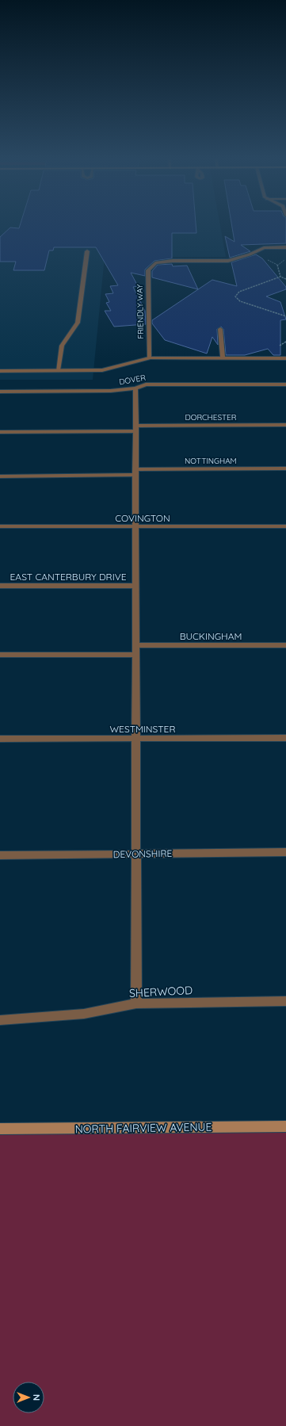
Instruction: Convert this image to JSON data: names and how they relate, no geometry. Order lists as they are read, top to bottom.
{
  "streets": {
    "street": [
      "FRIENDLY WAY",
      "DOVER",
      "DORCHESTER",
      "NOTTINGHAM",
      "COVINGTON",
      "EAST CANTERBURY DRIVE",
      "BUCKINGHAM",
      "WESTMINSTER",
      "DEVONSHIRE",
      "SHERWOOD",
      "NORTH FAIRVIEW AVENUE"
    ]
  },
  "north": "right"
}
